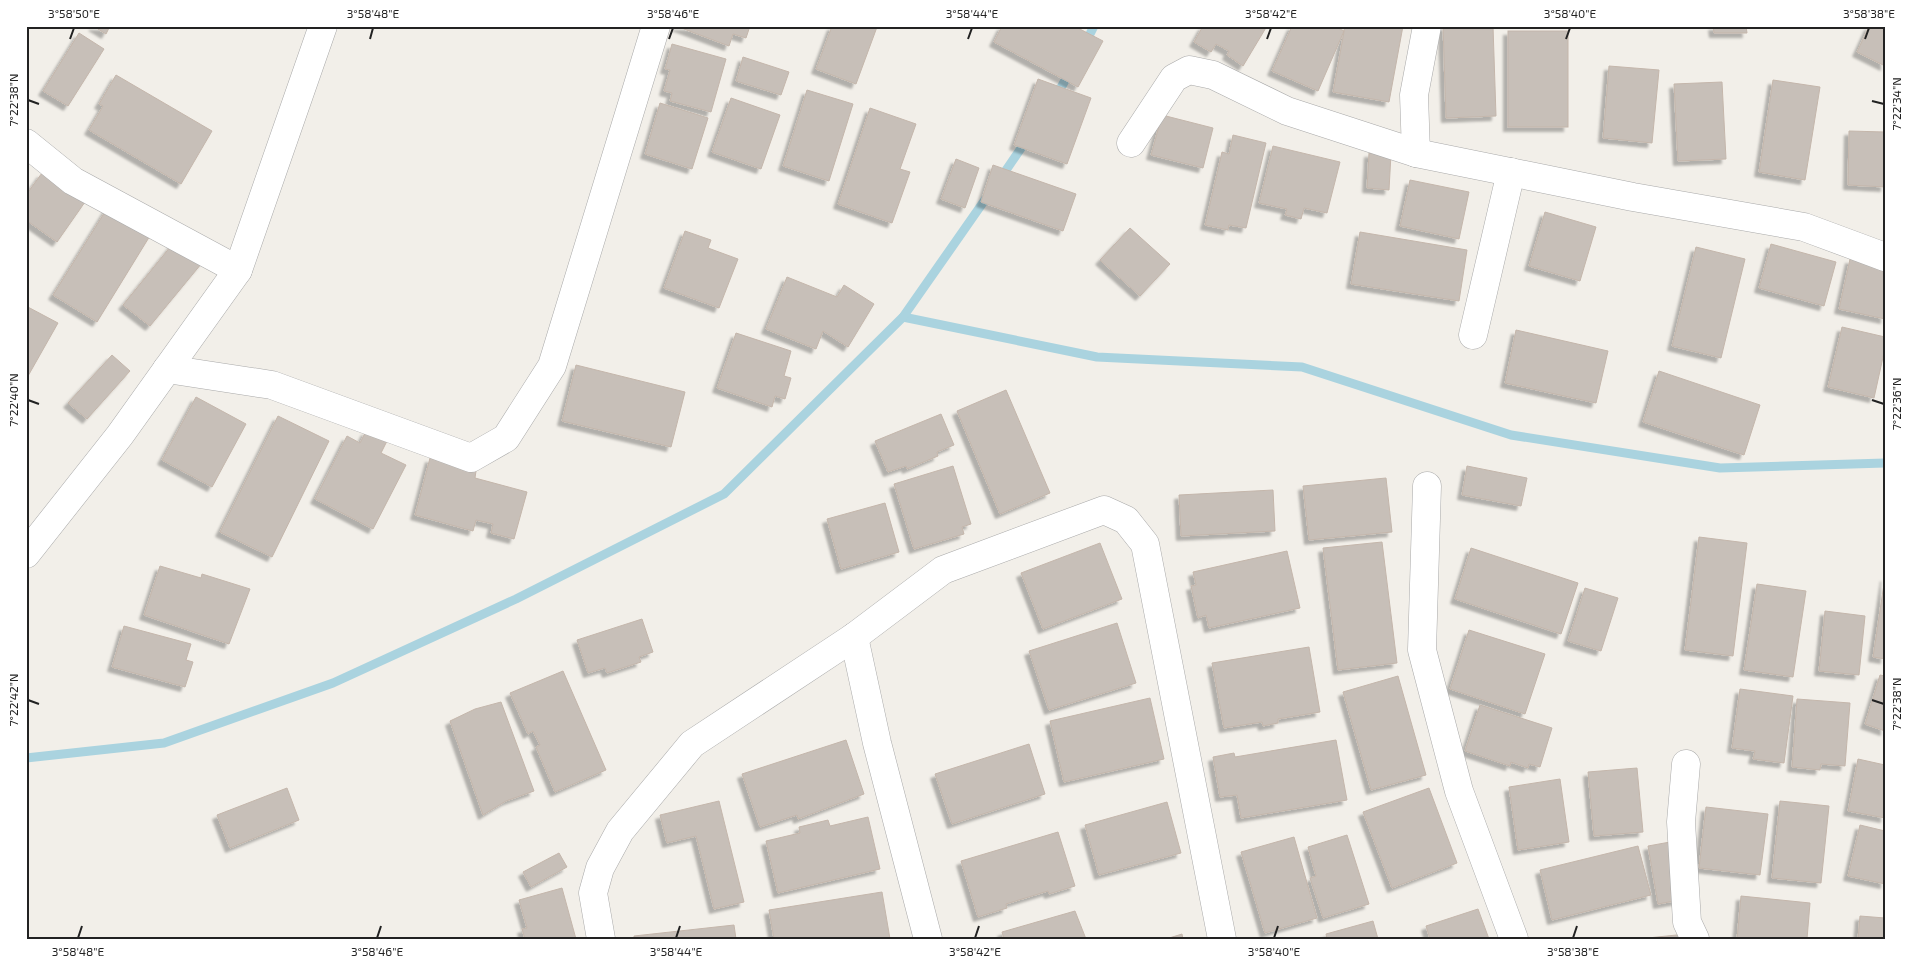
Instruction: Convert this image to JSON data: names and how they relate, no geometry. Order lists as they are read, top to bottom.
{
  "coordinates": [
    "3°58'50\"E",
    "3°58'48\"E",
    "3°58'46\"E",
    "3°58'44\"E",
    "3°58'42\"E",
    "3°58'40\"E",
    "3°58'38\"E",
    "7°22'38\"N",
    "7°22'34\"N",
    "7°22'40\"N",
    "7°22'36\"N",
    "7°22'42\"N"
  ]
}
